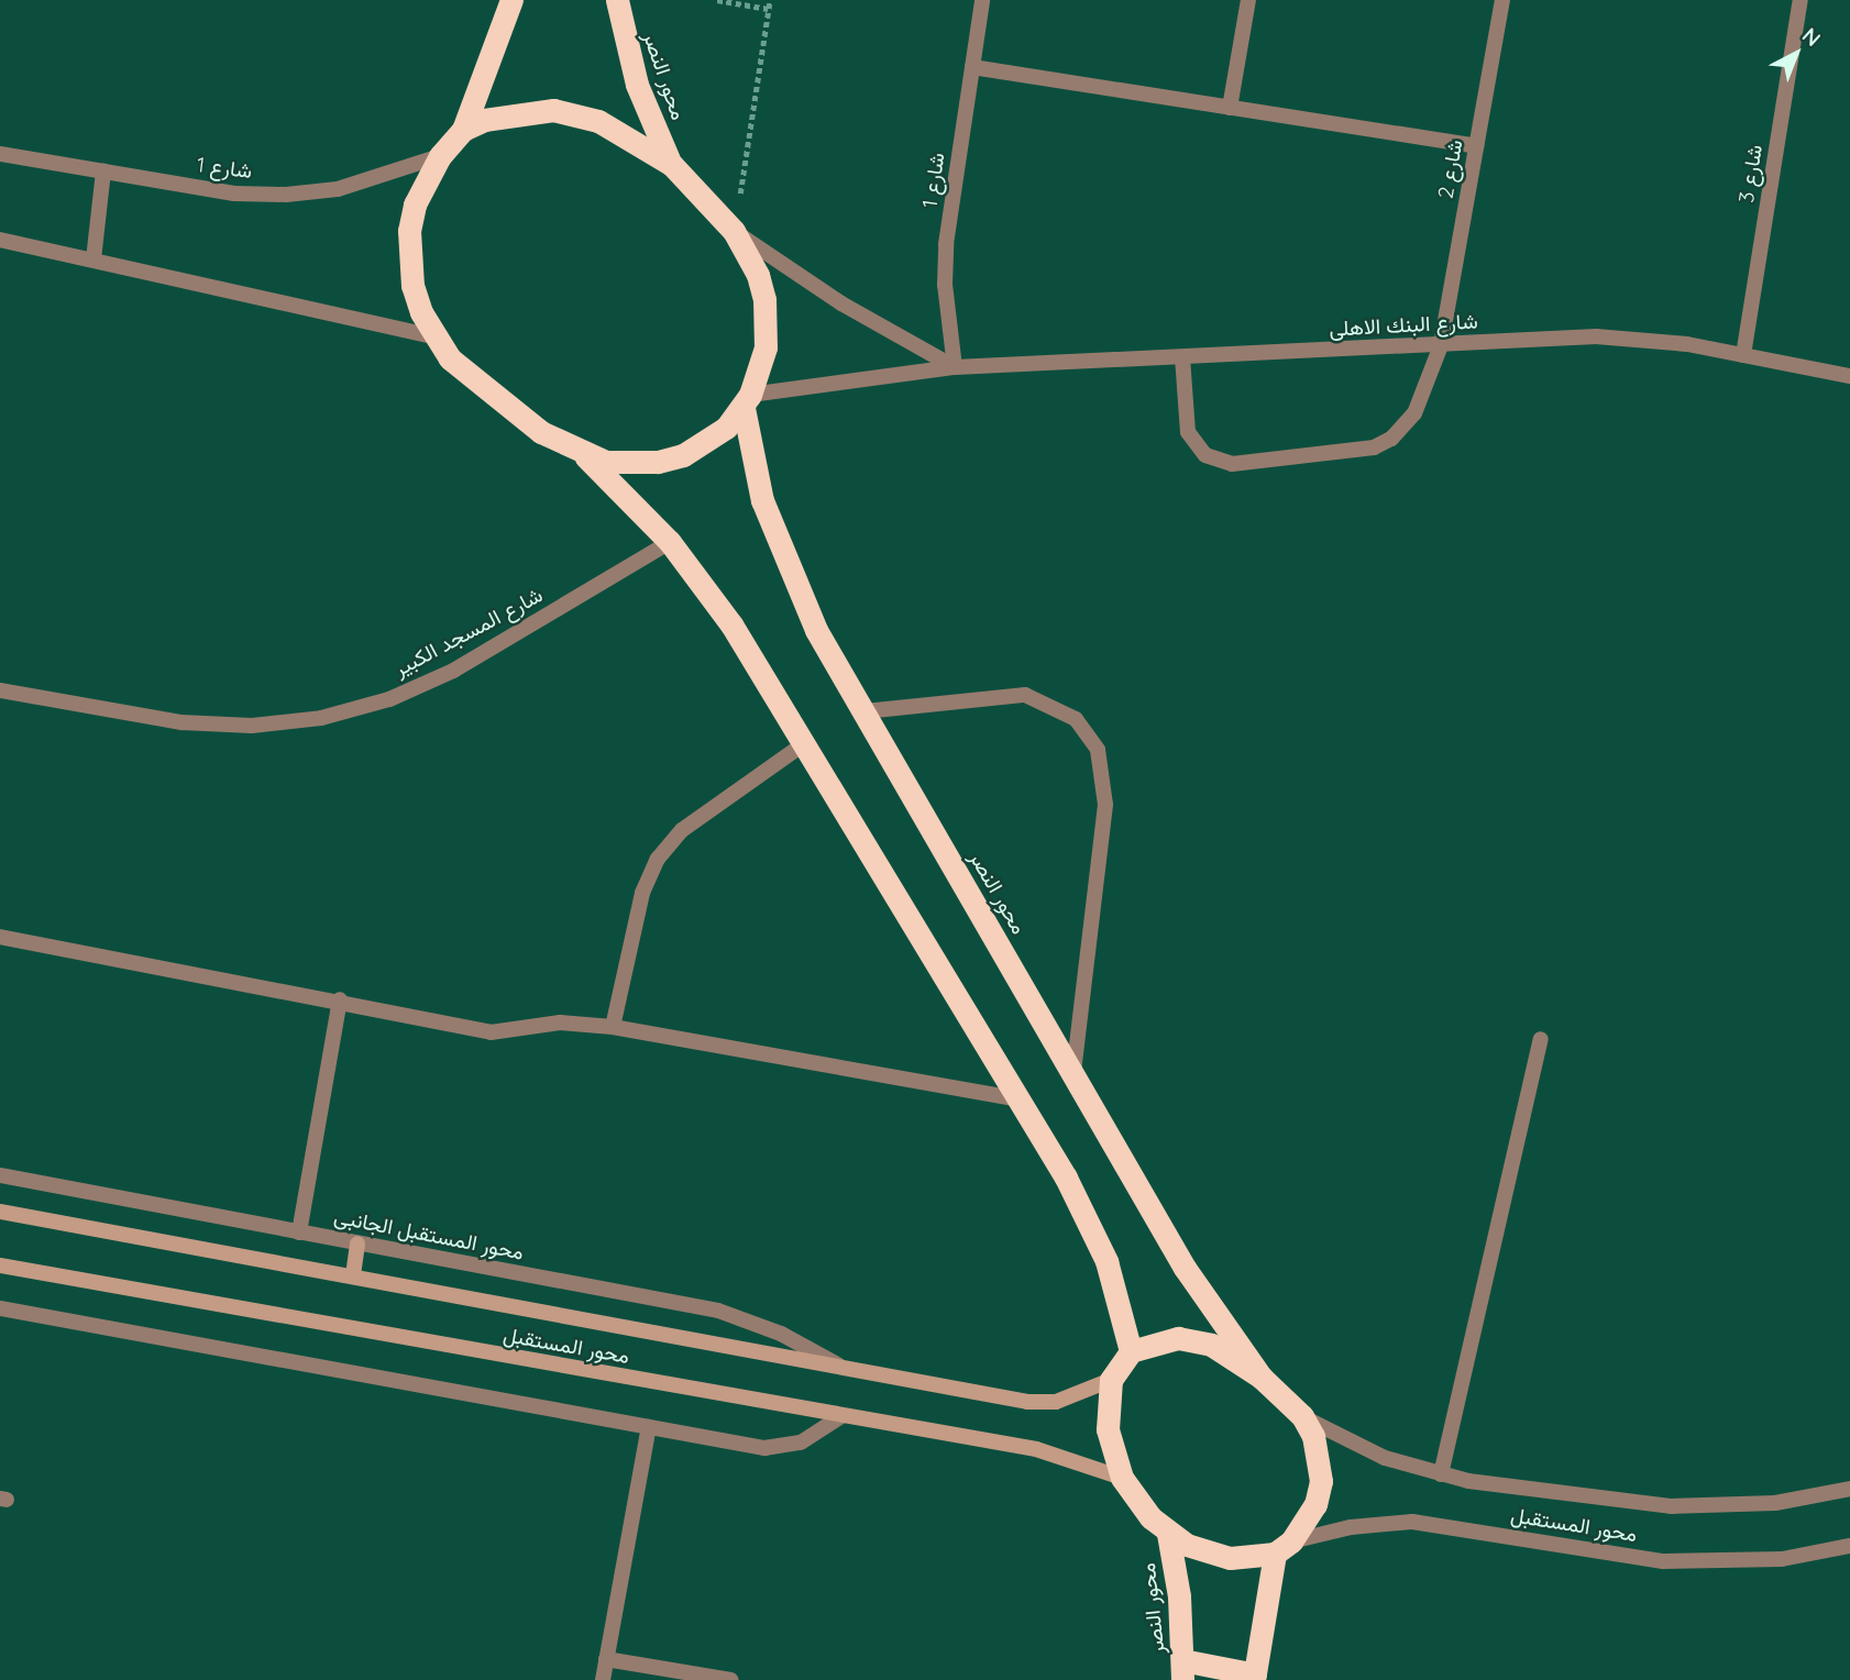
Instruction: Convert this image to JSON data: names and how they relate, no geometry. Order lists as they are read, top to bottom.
{
  "streets": {
    "highway": ["محور النصر"],
    "street": [
      "شارع 1",
      "شارع 2",
      "شارع 3",
      "شارع البنك الاهلى",
      "شارع المسجد الكبير",
      "محور المستقبل الجانبى",
      "محور المستقبل"
    ]
  },
  "crossings": [
    ["محور النصر", "شارع البنك الاهلى"],
    ["محور النصر", "محور المستقبل"],
    ["شارع 1", "شارع البنك الاهلى"],
    ["شارع 2", "شارع البنك الاهلى"],
    ["شارع 3", "شارع البنك الاهلى"],
    ["محور المستقبل الجانبى", "محور المستقبل"]
  ],
  "north": "top right"
}
